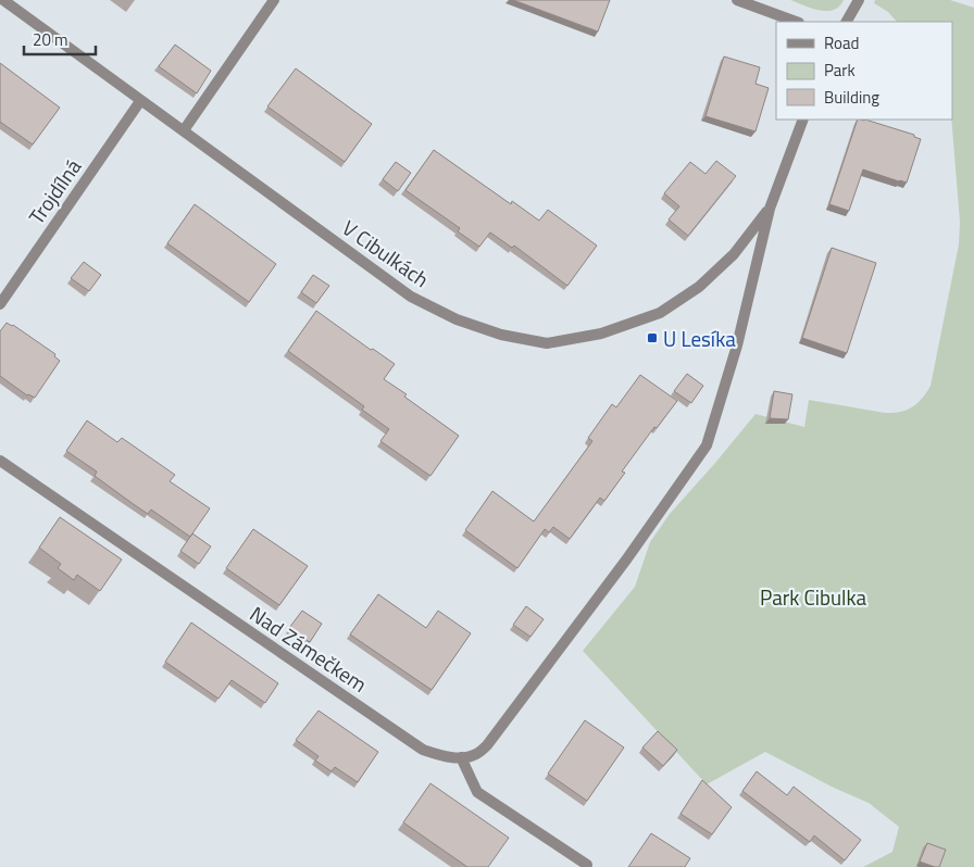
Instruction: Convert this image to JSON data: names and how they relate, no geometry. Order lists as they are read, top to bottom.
{
  "streets": {
    "street": ["Trojdílná", "V Cibulkách", "Nad Zámečkem"]
  },
  "crossings": [
    ["Trojdílná", "V Cibulkách"]
  ],
  "parks": ["Park Cibulka"],
  "places": {
    "transit": ["U Lesíka"]
  },
  "legend": ["Road", "Park", "Building"],
  "scale_bar": "20 m"
}
